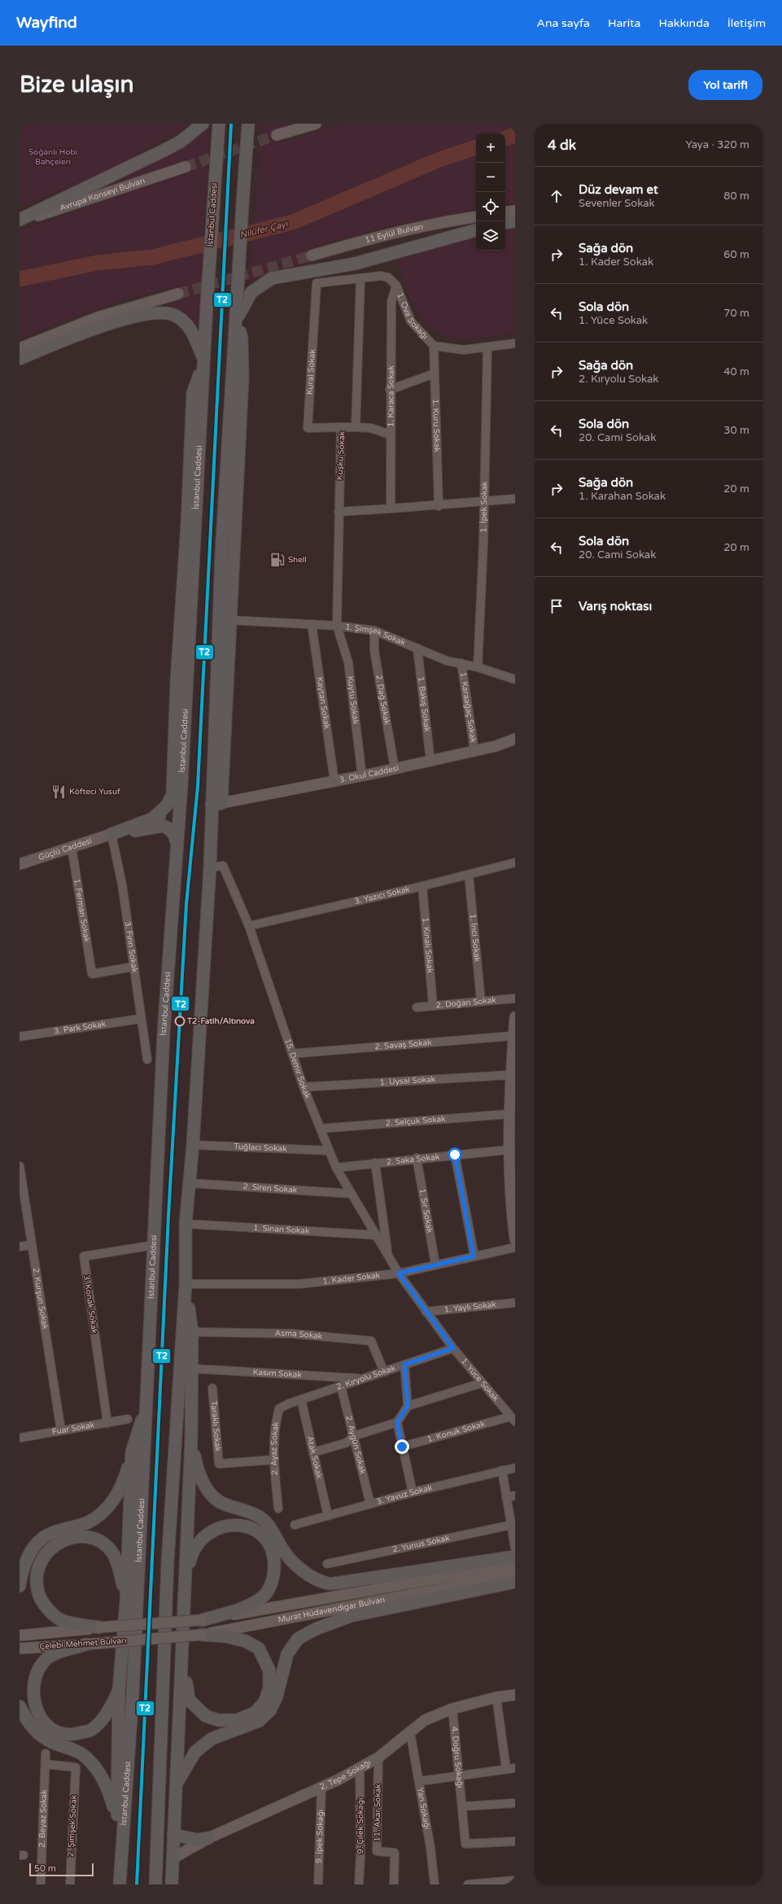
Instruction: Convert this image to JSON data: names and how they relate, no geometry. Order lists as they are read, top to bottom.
{
  "streets": {
    "highway": ["İstanbul Caddesi"],
    "main road": [
      "Avrupa Konseyi Bulvarı",
      "11 Eylül Bulvarı",
      "3. Okul Caddesi",
      "Güçlü Caddesi",
      "Murat Hüdavendigar Bulvarı",
      "Çelebi Mehmet Bulvarı",
      "2. Tepe Sokağı"
    ],
    "street": [
      "1. Ova Sokağı",
      "Kural Sokak",
      "1. Karaca Sokak",
      "1. Kuru Sokak",
      "Kuşku Sokak",
      "1. İpek Sokak",
      "1. Şimşek Sokak",
      "Kuytu Sokak",
      "2. Dağ Sokak",
      "Kaytan Sokak",
      "1. Bakış Sokak",
      "1. Karaağaç Sokak",
      "3. Yazıcı Sokak",
      "1. Ferman Sokak",
      "1. İnci Sokak",
      "1. Kınalı Sokak",
      "3. Fırın Sokak",
      "2. Doğan Sokak",
      "3. Park Sokak",
      "2. Savaş Sokak",
      "15. Demir Sokak",
      "1. Uysal Sokak",
      "2. Selçuk Sokak",
      "Tuğlacı Sokak",
      "2. Saka Sokak",
      "2. Siren Sokak",
      "1. Sır Sokak",
      "1. Sinan Sokak",
      "1. Kader Sokak",
      "2. Kurşun Sokak",
      "3. Konak Sokak",
      "1. Yaylı Sokak",
      "Asma Sokak",
      "Kasım Sokak",
      "2. Kıryolu Sokak",
      "1. Yüce Sokak",
      "Taraklı Sokak",
      "Fuar Sokak",
      "1. Konuk Sokak",
      "2. Aygün Sokak",
      "2. Ayaz Sokak",
      "Atak Sokak",
      "3. Yavuz Sokak",
      "2. Yunus Sokak",
      "4. Doğru Sokağı",
      "Yan Sokağı",
      "11. Akar Sokak",
      "2. Beyaz Sokak",
      "2. Şimşek Sokak",
      "9. Çilek Sokağı",
      "9. İpek Sokağı"
    ]
  },
  "crossings": [
    ["İstanbul Caddesi", "3. Konak Sokak"],
    ["1. Ova Sokağı", "Kural Sokak"],
    ["1. Ova Sokağı", "1. Karaca Sokak"],
    ["1. Ova Sokağı", "1. Kuru Sokak"],
    ["1. Ova Sokağı", "Kuşku Sokak"],
    ["1. Ova Sokağı", "1. İpek Sokak"],
    ["Kural Sokak", "Kuşku Sokak"],
    ["Kuşku Sokak", "1. Şimşek Sokak"],
    ["Kuşku Sokak", "Kuytu Sokak"],
    ["1. İpek Sokak", "1. Şimşek Sokak"],
    ["1. Şimşek Sokak", "Kuytu Sokak"],
    ["1. Şimşek Sokak", "2. Dağ Sokak"],
    ["1. Şimşek Sokak", "Kaytan Sokak"],
    ["1. Şimşek Sokak", "1. Bakış Sokak"],
    ["1. Şimşek Sokak", "1. Karaağaç Sokak"],
    ["Kuytu Sokak", "3. Okul Caddesi"],
    ["2. Dağ Sokak", "3. Okul Caddesi"],
    ["Kaytan Sokak", "3. Okul Caddesi"],
    ["1. Bakış Sokak", "3. Okul Caddesi"],
    ["1. Karaağaç Sokak", "3. Okul Caddesi"],
    ["Güçlü Caddesi", "1. Ferman Sokak"],
    ["Güçlü Caddesi", "3. Fırın Sokak"],
    ["3. Yazıcı Sokak", "1. İnci Sokak"],
    ["3. Yazıcı Sokak", "1. Kınalı Sokak"],
    ["3. Yazıcı Sokak", "15. Demir Sokak"],
    ["1. Ferman Sokak", "3. Fırın Sokak"],
    ["1. İnci Sokak", "2. Doğan Sokak"],
    ["1. Kınalı Sokak", "2. Doğan Sokak"],
    ["3. Fırın Sokak", "3. Park Sokak"],
    ["2. Savaş Sokak", "15. Demir Sokak"],
    ["15. Demir Sokak", "1. Uysal Sokak"],
    ["15. Demir Sokak", "2. Selçuk Sokak"],
    ["15. Demir Sokak", "Tuğlacı Sokak"],
    ["15. Demir Sokak", "2. Saka Sokak"],
    ["15. Demir Sokak", "2. Siren Sokak"],
    ["15. Demir Sokak", "1. Sinan Sokak"],
    ["15. Demir Sokak", "1. Kader Sokak"],
    ["15. Demir Sokak", "1. Yüce Sokak"],
    ["2. Saka Sokak", "1. Sır Sokak"],
    ["1. Sır Sokak", "1. Kader Sokak"],
    ["1. Kader Sokak", "1. Yüce Sokak"],
    ["2. Kurşun Sokak", "Fuar Sokak"],
    ["3. Konak Sokak", "Fuar Sokak"],
    ["1. Yaylı Sokak", "1. Yüce Sokak"],
    ["Asma Sokak", "2. Kıryolu Sokak"],
    ["Kasım Sokak", "2. Kıryolu Sokak"],
    ["2. Kıryolu Sokak", "1. Yüce Sokak"],
    ["2. Kıryolu Sokak", "2. Aygün Sokak"],
    ["2. Kıryolu Sokak", "2. Ayaz Sokak"],
    ["2. Kıryolu Sokak", "Atak Sokak"],
    ["1. Yüce Sokak", "1. Konuk Sokak"],
    ["Taraklı Sokak", "2. Ayaz Sokak"],
    ["2. Aygün Sokak", "3. Yavuz Sokak"],
    ["Atak Sokak", "3. Yavuz Sokak"],
    ["Murat Hüdavendigar Bulvarı", "Çelebi Mehmet Bulvarı"],
    ["4. Doğru Sokağı", "2. Tepe Sokağı"],
    ["2. Tepe Sokağı", "Yan Sokağı"],
    ["2. Tepe Sokağı", "11. Akar Sokak"],
    ["2. Tepe Sokağı", "9. Çilek Sokağı"],
    ["2. Tepe Sokağı", "9. İpek Sokağı"],
    ["2. Beyaz Sokak", "2. Şimşek Sokak"]
  ],
  "water": ["Nilüfer Çayı"],
  "parks": ["Soğanlı Hobi Bahçeleri"],
  "places": {
    "fuel station": ["Shell"],
    "restaurant": ["Köfteci Yusuf"],
    "other": ["T2-Fatih/Altınova"]
  },
  "lines": ["transit line T2"],
  "scale_bar": "50 m",
  "page": {
    "header": "Wayfind",
    "nav": [
      "Ana sayfa",
      "Harita",
      "Hakkında",
      "İletişim"
    ],
    "buttons": "Yol tarifi",
    "title": "Bize ulaşın",
    "heading": ["4 dk", "Yaya · 320 m"],
    "map_buttons": ["+", "−"],
    "list": [
      ["Düz devam et", "Sevenler Sokak", "80 m"],
      ["Sağa dön", "1. Kader Sokak", "60 m"],
      ["Sola dön", "1. Yüce Sokak", "70 m"],
      ["Sağa dön", "2. Kıryolu Sokak", "40 m"],
      ["Sola dön", "20. Cami Sokak", "30 m"],
      ["Sağa dön", "1. Karahan Sokak", "20 m"],
      ["Sola dön", "20. Cami Sokak", "20 m"],
      "Varış noktası"
    ],
    "scale": "50 m"
  }
}
